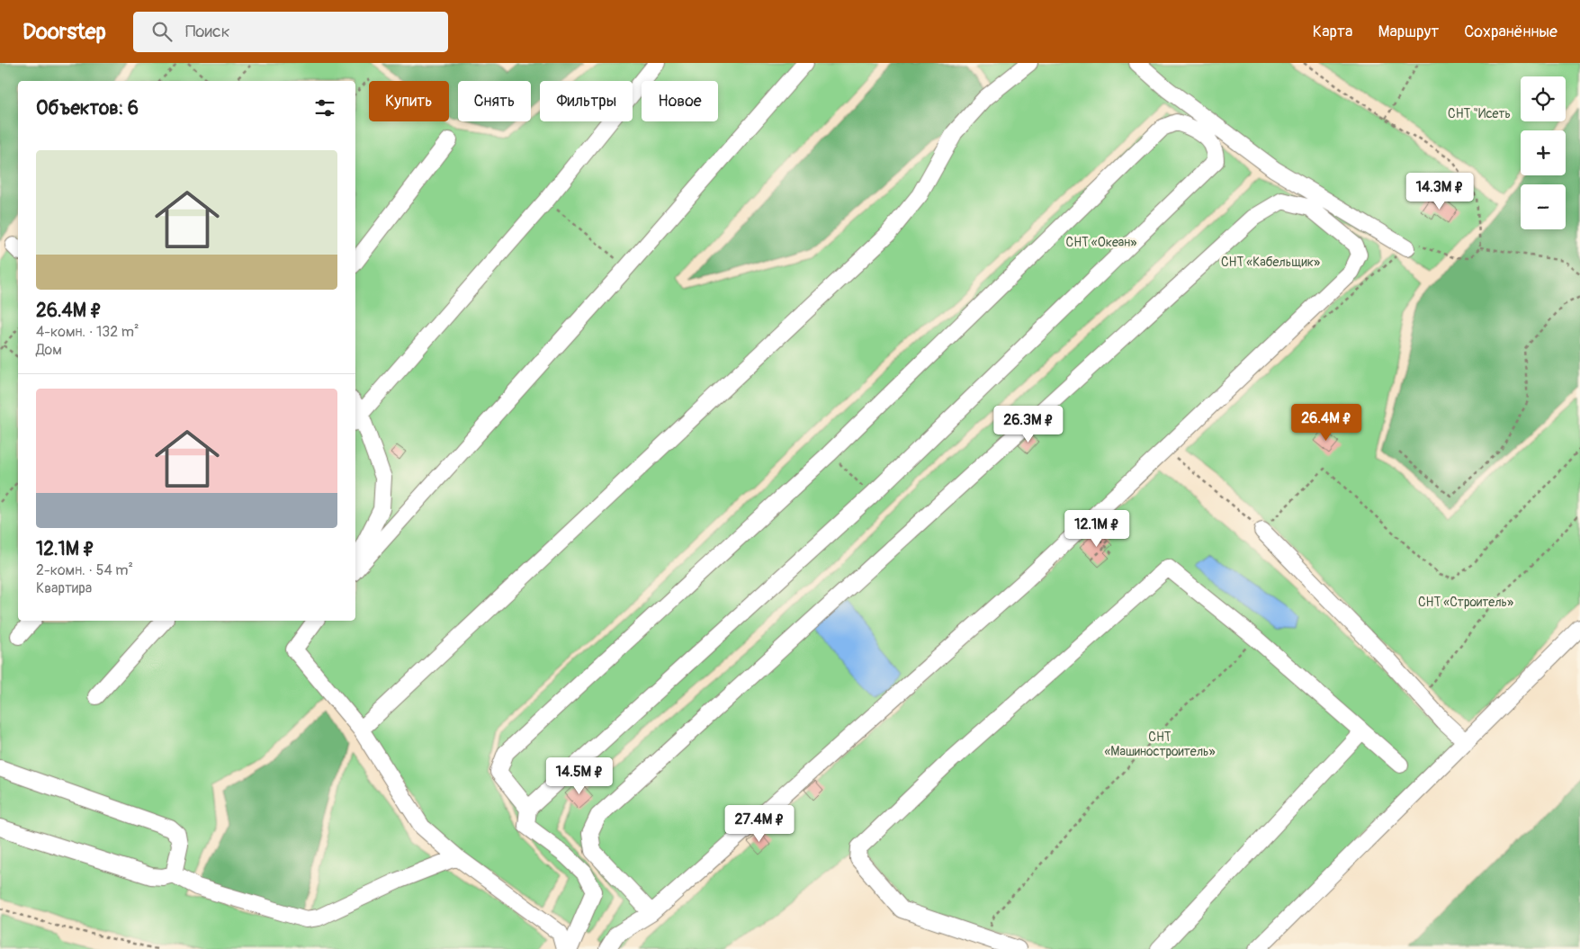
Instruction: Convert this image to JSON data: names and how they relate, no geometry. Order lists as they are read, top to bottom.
{
  "parks": [
    "СНТ \"Исеть",
    "СНТ «Океан»",
    "СНТ «Кабельщик»",
    "СНТ «Строитель»",
    "СНТ «Машиностроитель»"
  ],
  "page": {
    "header": "Doorstep",
    "search": "Поиск",
    "nav": ["Карта", "Маршрут", "Сохранённые"],
    "map_buttons": ["+", "−"],
    "chip": [
      "Купить",
      "Снять",
      "Фильтры",
      "Новое"
    ],
    "heading": "Объектов: 6",
    "list": [
      {
        "name": "26.4M ₽",
        "note": "4-комн. · 132 m² · Дом"
      },
      {
        "name": "12.1M ₽",
        "note": "2-комн. · 54 m² · Квартира"
      }
    ],
    "price": [
      "14.3M ₽",
      "26.4M ₽",
      "26.3M ₽",
      "12.1M ₽",
      "14.5M ₽",
      "27.4M ₽"
    ]
  }
}
